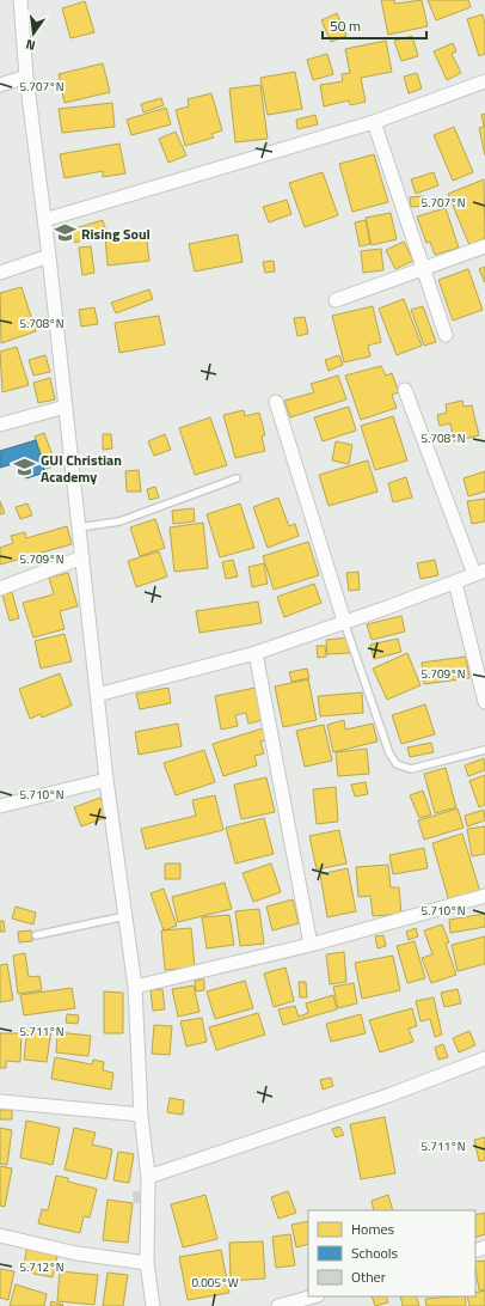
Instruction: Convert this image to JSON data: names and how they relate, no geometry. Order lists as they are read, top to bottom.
{
  "places": {
    "school or university": ["Rising Soul", "GUI Christian Academy"]
  },
  "legend": ["Homes", "Schools", "Other"],
  "scale_bar": "50 m",
  "north": "bottom",
  "coordinates": [
    "5.707°N",
    "5.708°N",
    "5.709°N",
    "5.710°N",
    "5.711°N",
    "5.712°N",
    "0.005°W"
  ]
}
